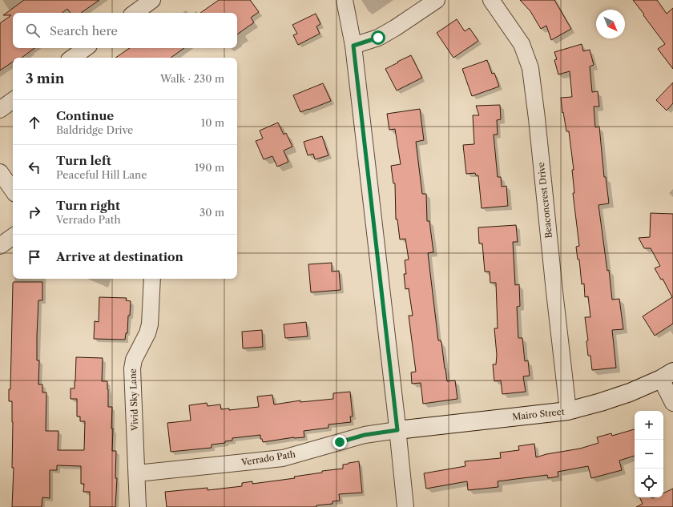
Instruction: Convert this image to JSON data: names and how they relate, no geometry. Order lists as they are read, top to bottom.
{
  "streets": {
    "street": [
      "Beaconcrest Drive",
      "Vivid Sky Lane",
      "Mairo Street",
      "Verrado Path"
    ]
  },
  "crossings": [
    ["Beaconcrest Drive", "Mairo Street"],
    ["Vivid Sky Lane", "Verrado Path"],
    ["Mairo Street", "Verrado Path"]
  ],
  "north": "bottom right",
  "page": {
    "search": "Search here",
    "heading": ["3 min", "Walk · 230 m"],
    "list": [
      ["Continue", "Baldridge Drive", "10 m"],
      ["Turn left", "Peaceful Hill Lane", "190 m"],
      ["Turn right", "Verrado Path", "30 m"],
      "Arrive at destination"
    ],
    "map_buttons": ["+", "−"]
  }
}
